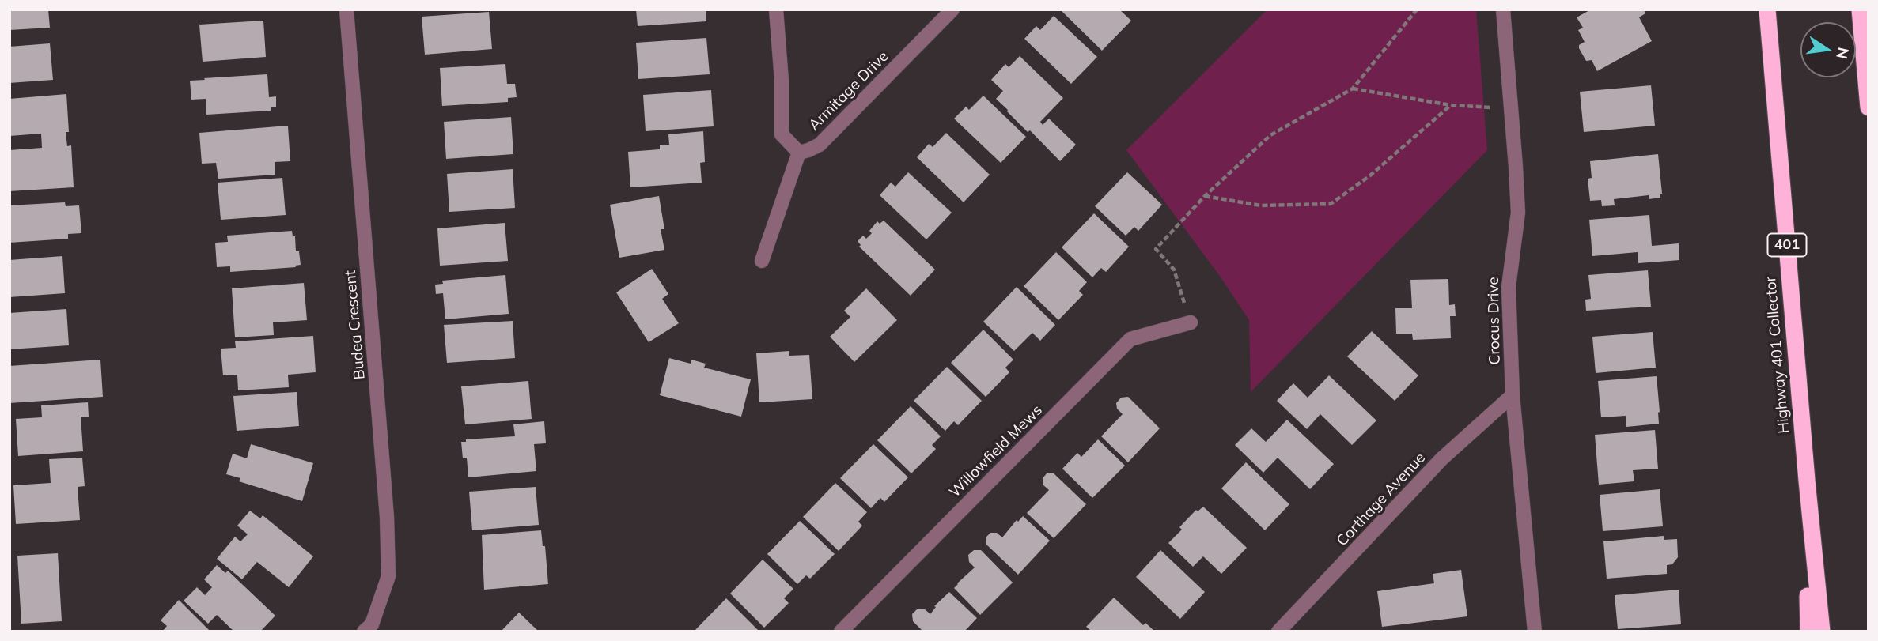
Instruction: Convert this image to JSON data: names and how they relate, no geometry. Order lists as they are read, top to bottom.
{
  "streets": {
    "highway": ["401", "Highway 401 Collector"],
    "street": [
      "Armitage Drive",
      "Crocus Drive",
      "Budea Crescent",
      "Willowfield Mews",
      "Carthage Avenue"
    ]
  },
  "crossings": [
    ["Crocus Drive", "Carthage Avenue"]
  ],
  "north": "right"
}
